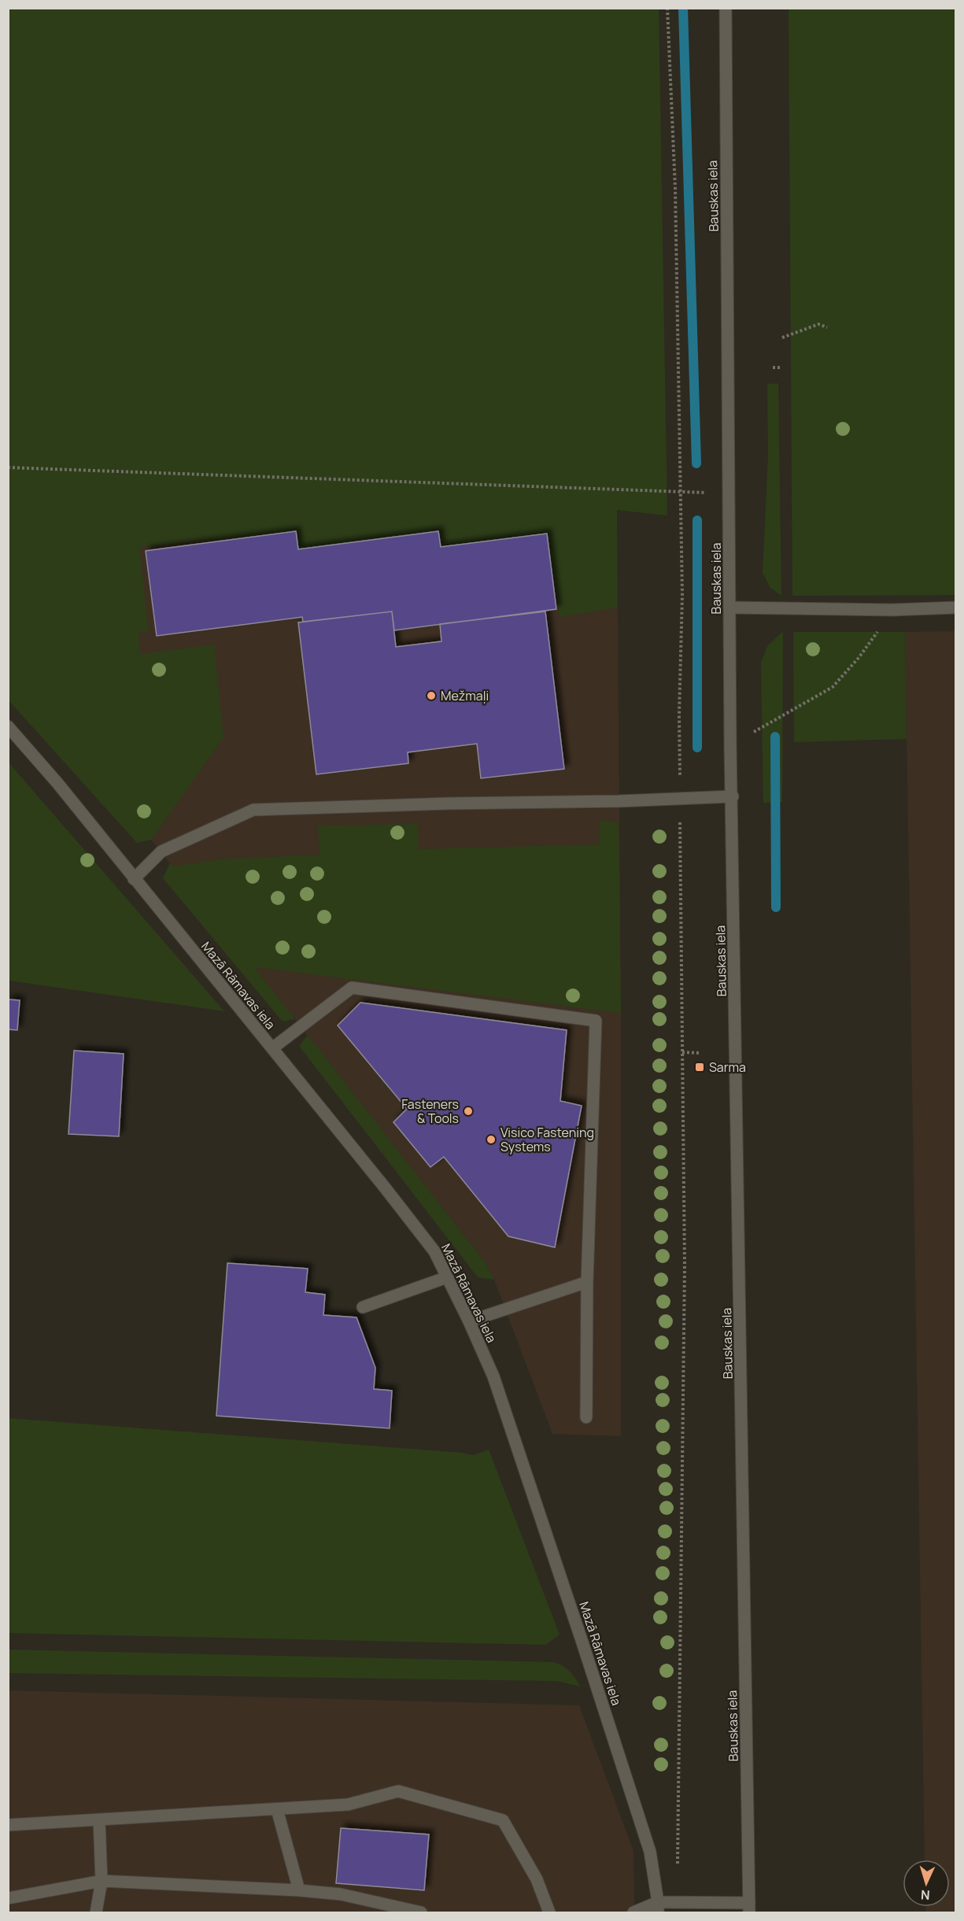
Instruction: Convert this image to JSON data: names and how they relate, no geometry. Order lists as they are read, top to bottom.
{
  "streets": {
    "main road": ["Bauskas iela", "Mazā Rāmavas iela"]
  },
  "places": {
    "other": ["Mežmaļi", "Fasteners & Tools", "Visico Fastening Systems"],
    "transit": ["Sarma"]
  },
  "north": "bottom"
}
